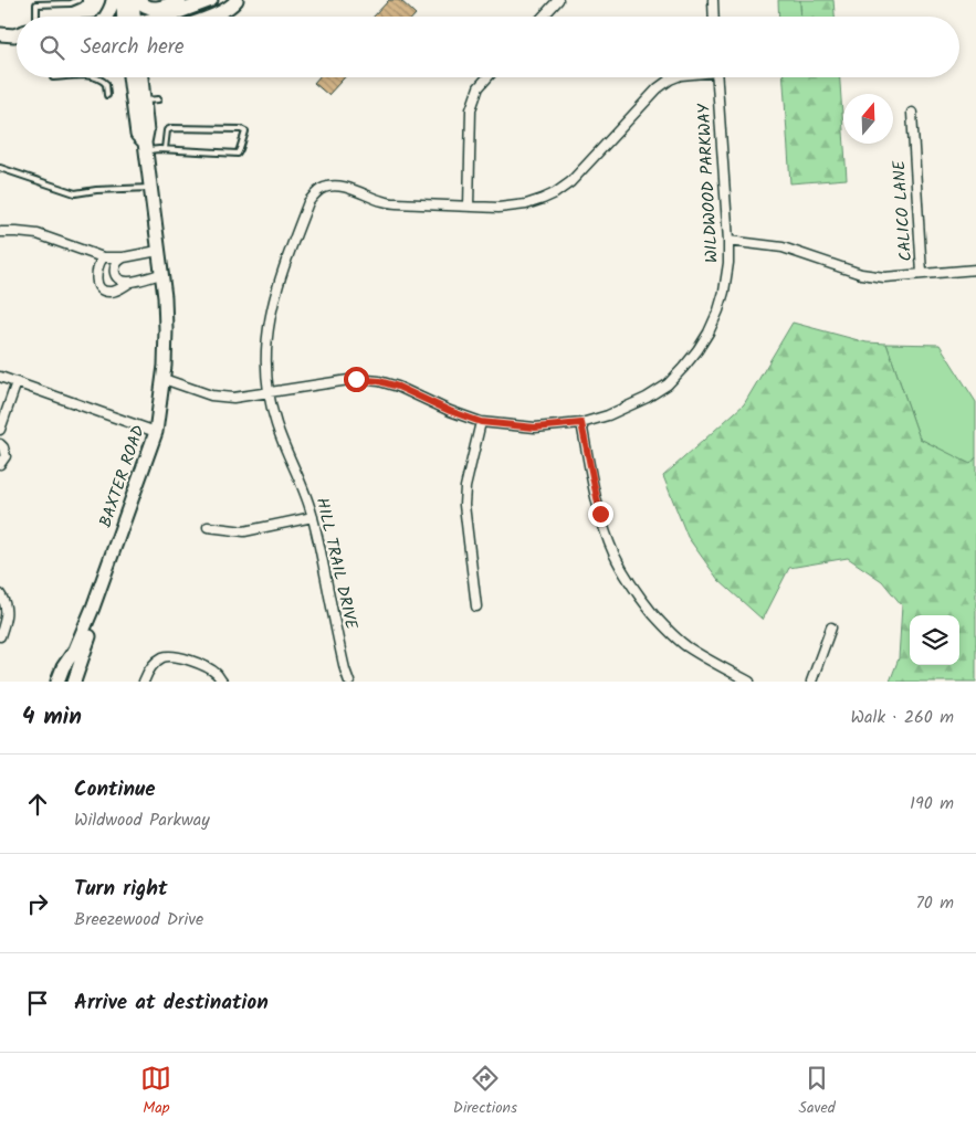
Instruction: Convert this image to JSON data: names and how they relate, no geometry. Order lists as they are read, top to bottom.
{
  "streets": {
    "main road": ["BAXTER ROAD"],
    "street": ["WILDWOOD PARKWAY", "CALICO LANE", "HILL TRAIL DRIVE"]
  },
  "crossings": [
    ["WILDWOOD PARKWAY", "BAXTER ROAD"],
    ["WILDWOOD PARKWAY", "HILL TRAIL DRIVE"]
  ],
  "north": "top",
  "page": {
    "search": "Search here",
    "heading": ["4 min", "Walk · 260 m"],
    "list": [
      ["Continue", "Wildwood Parkway", "190 m"],
      ["Turn right", "Breezewood Drive", "70 m"],
      "Arrive at destination"
    ],
    "nav": ["Map", "Directions", "Saved"]
  }
}
